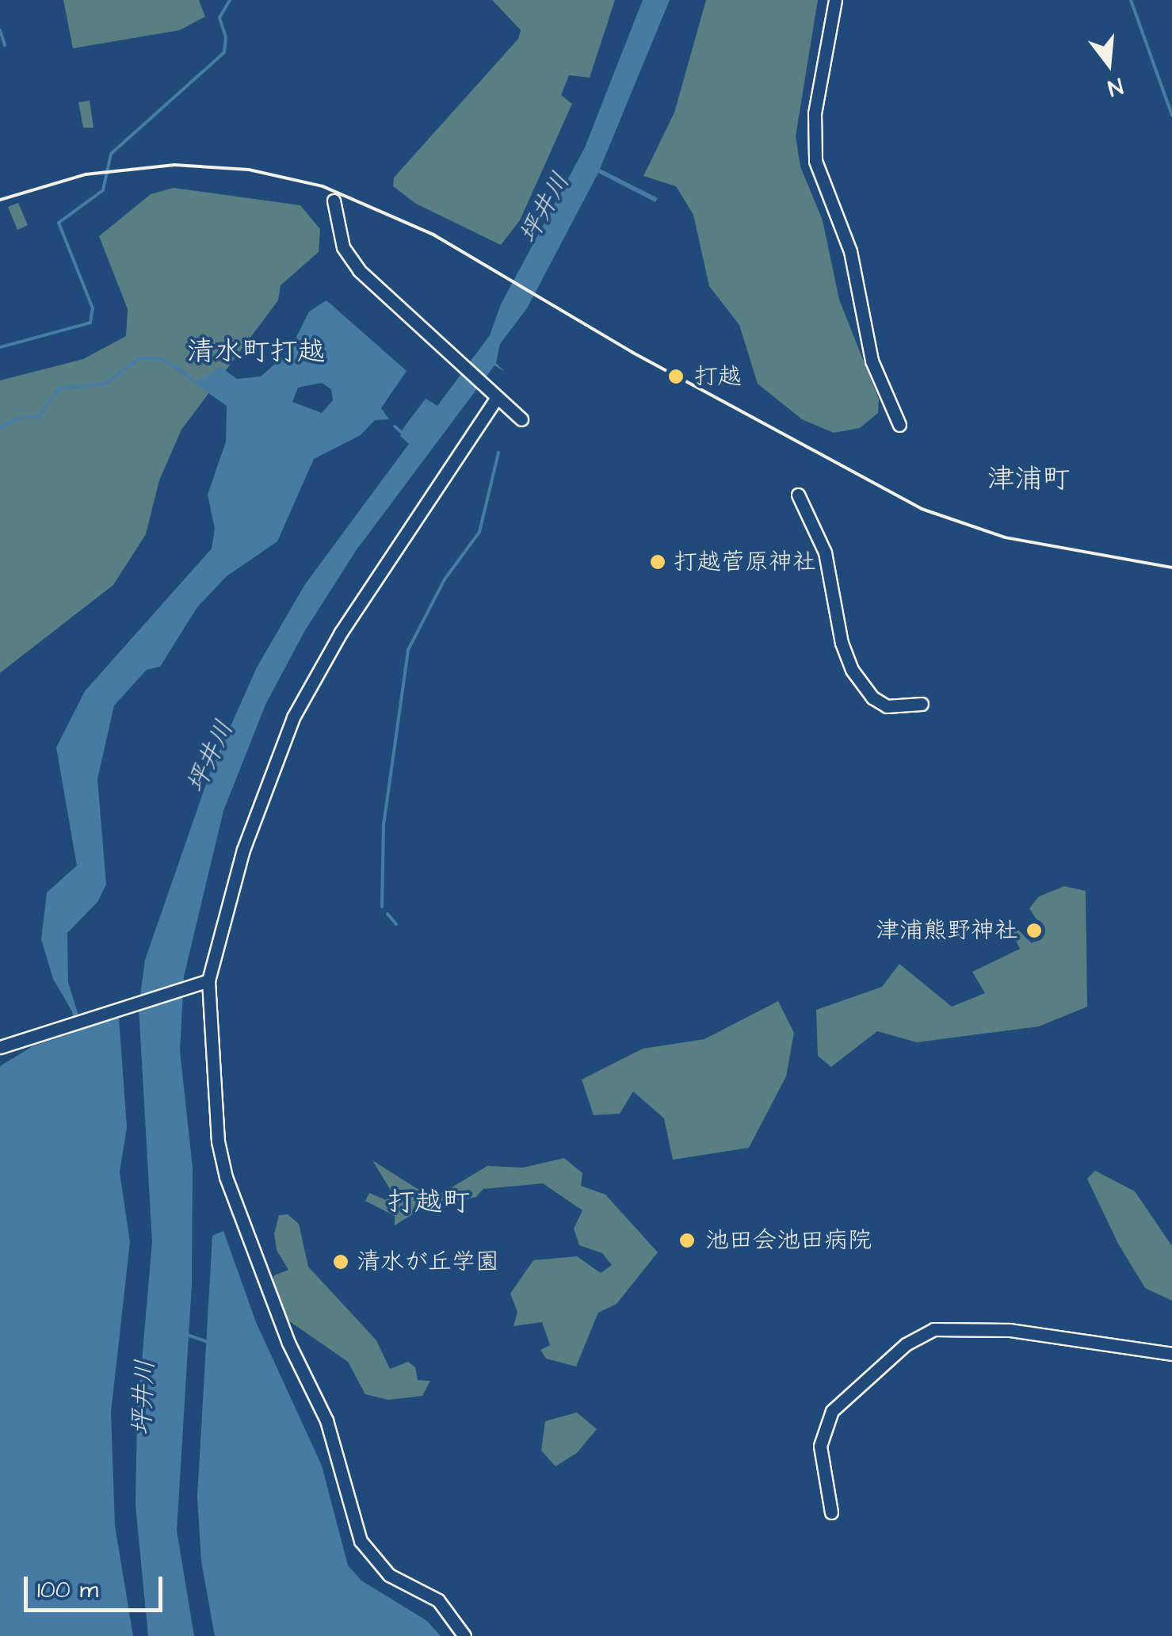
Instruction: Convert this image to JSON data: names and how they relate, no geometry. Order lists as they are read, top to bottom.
{
  "districts": ["清水町打越", "津浦町", "打越町"],
  "water": ["坪井川"],
  "places": [
    "打越",
    "打越菅原神社",
    "津浦熊野神社",
    "池田会池田病院",
    "清水が丘学園"
  ],
  "scale_bar": "100 m",
  "north": "bottom"
}
